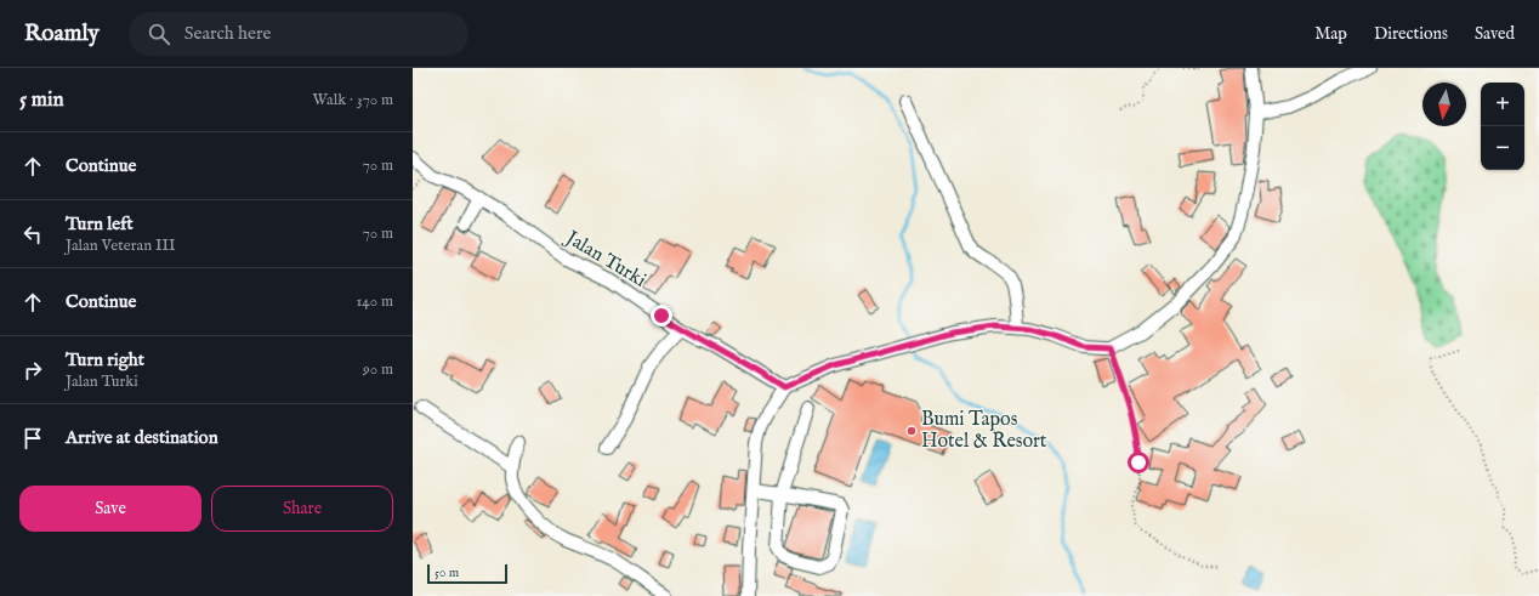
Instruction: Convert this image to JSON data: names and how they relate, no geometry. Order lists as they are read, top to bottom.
{
  "streets": {
    "street": ["Jalan Turki"]
  },
  "places": ["Bumi Tapos Hotel & Resort"],
  "scale_bar": "50 m",
  "north": "bottom",
  "page": {
    "header": "Roamly",
    "search": "Search here",
    "nav": ["Map", "Directions", "Saved"],
    "heading": ["5 min", "Walk · 370 m"],
    "map_buttons": ["+", "−"],
    "list": [
      ["Continue", "70 m"],
      ["Turn left", "Jalan Veteran III", "70 m"],
      ["Continue", "140 m"],
      ["Turn right", "Jalan Turki", "90 m"],
      "Arrive at destination"
    ],
    "buttons": ["Save", "Share"],
    "scale": "50 m"
  }
}
